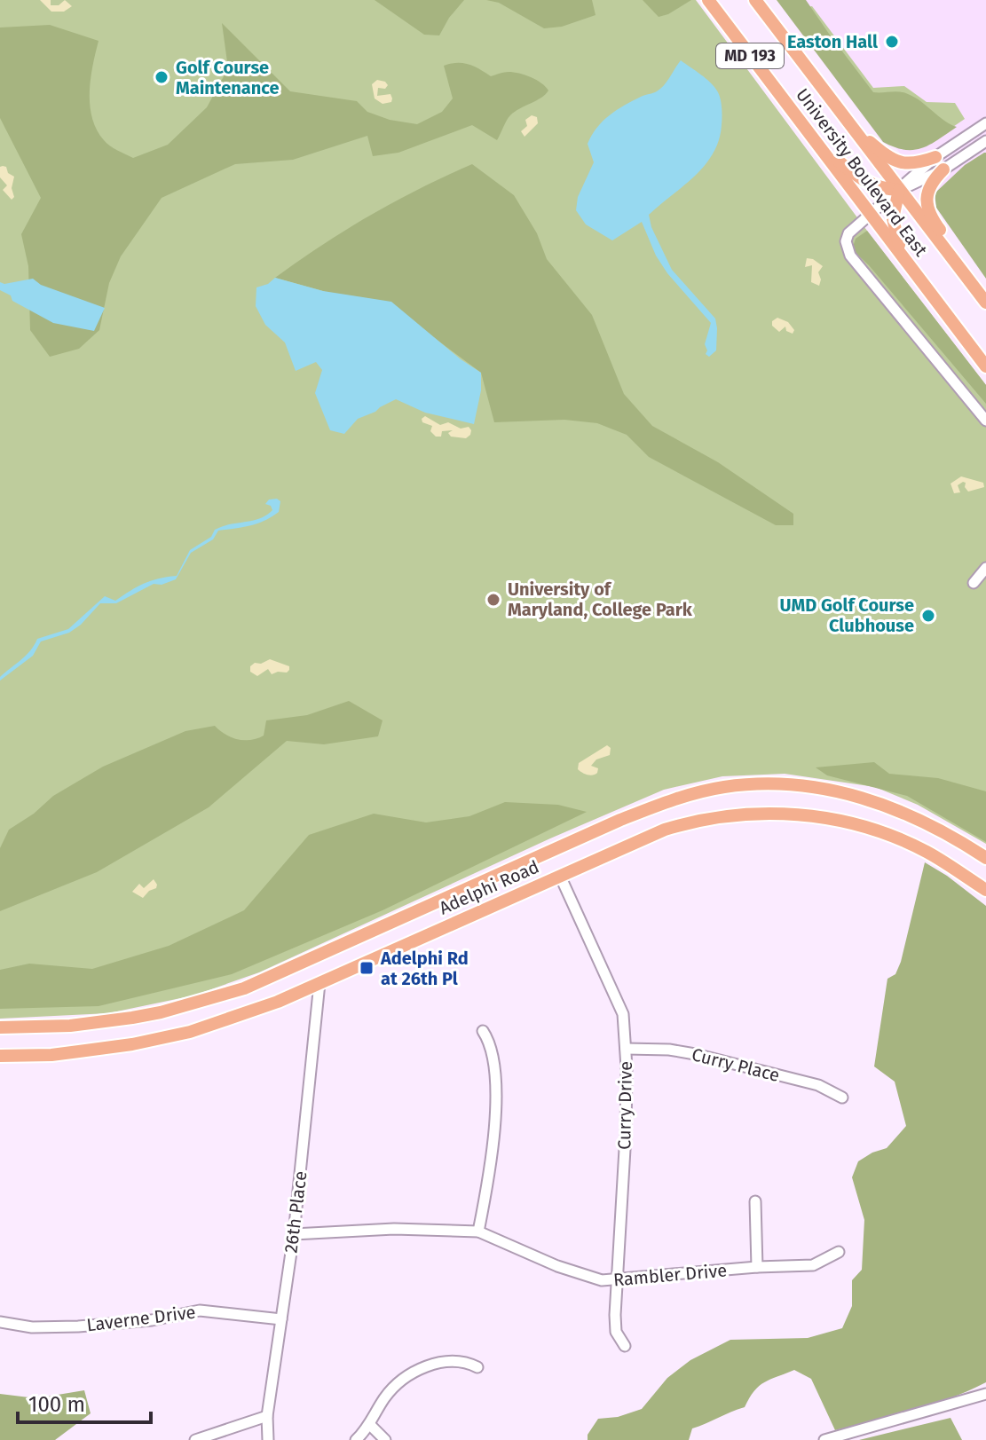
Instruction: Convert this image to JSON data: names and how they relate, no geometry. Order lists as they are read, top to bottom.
{
  "streets": {
    "main road": ["MD 193", "University Boulevard East", "Adelphi Road"],
    "street": [
      "Curry Place",
      "Curry Drive",
      "26th Place",
      "Rambler Drive",
      "Laverne Drive"
    ]
  },
  "crossings": [
    ["Adelphi Road", "Curry Drive"],
    ["Adelphi Road", "26th Place"],
    ["Curry Place", "Curry Drive"],
    ["Curry Drive", "Rambler Drive"],
    ["26th Place", "Rambler Drive"],
    ["26th Place", "Laverne Drive"]
  ],
  "places": {
    "other": [
      "Easton Hall",
      "Golf Course Maintenance",
      "University of Maryland, College Park",
      "UMD Golf Course Clubhouse"
    ],
    "transit": ["Adelphi Rd at 26th Pl"]
  },
  "scale_bar": "100 m"
}
